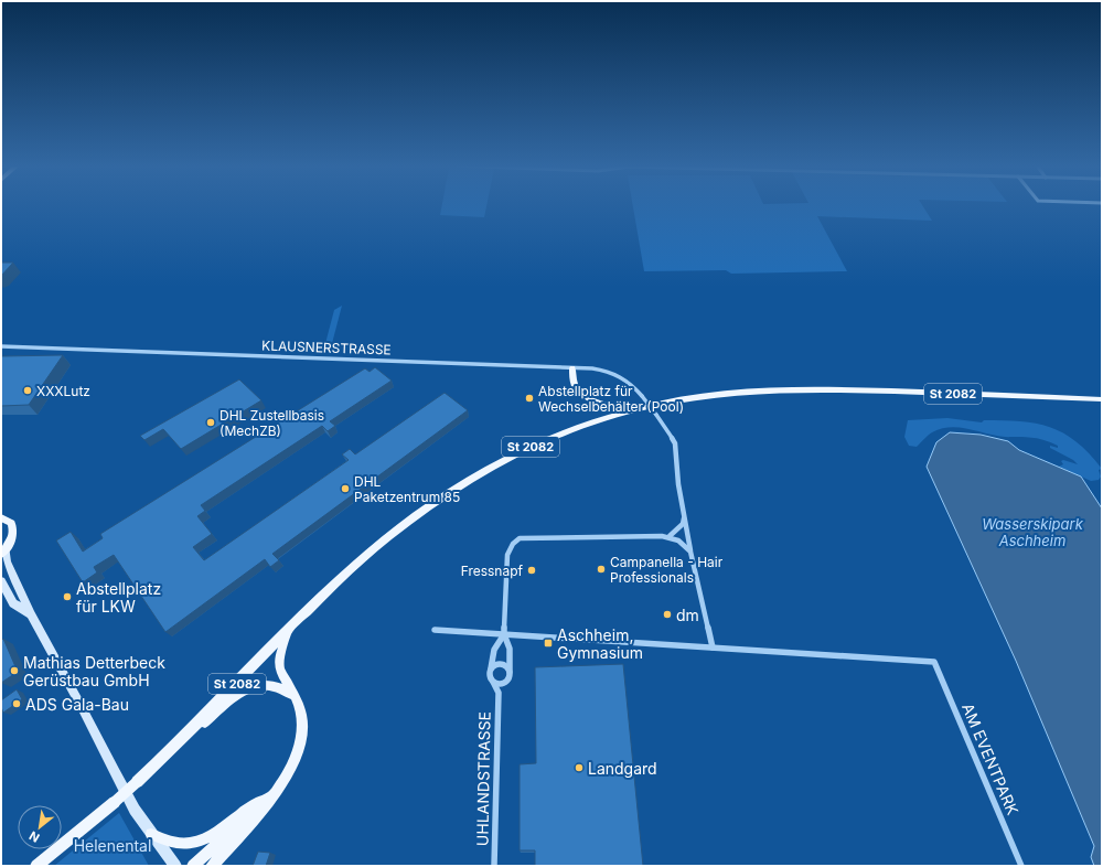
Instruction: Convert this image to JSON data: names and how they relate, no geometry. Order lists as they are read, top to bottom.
{
  "streets": {
    "main road": ["St 2082"],
    "street": ["KLAUSNERSTRASSE", "AM EVENTPARK", "UHLANDSTRASSE"]
  },
  "water": ["Wasserskipark Aschheim"],
  "parks": ["Helenental"],
  "places": {
    "other": [
      "XXXLutz",
      "Abstellplatz für Wechselbehälter (Pool)",
      "DHL Zustellbasis (MechZB)",
      "DHL Paketzentrum 85",
      "Campanella - Hair Professionals",
      "Fressnapf",
      "Abstellplatz für LKW",
      "dm",
      "Mathias Detterbeck Gerüstbau GmbH",
      "ADS Gala-Bau",
      "Landgard"
    ],
    "transit": ["Aschheim, Gymnasium"]
  },
  "north": "bottom left"
}
